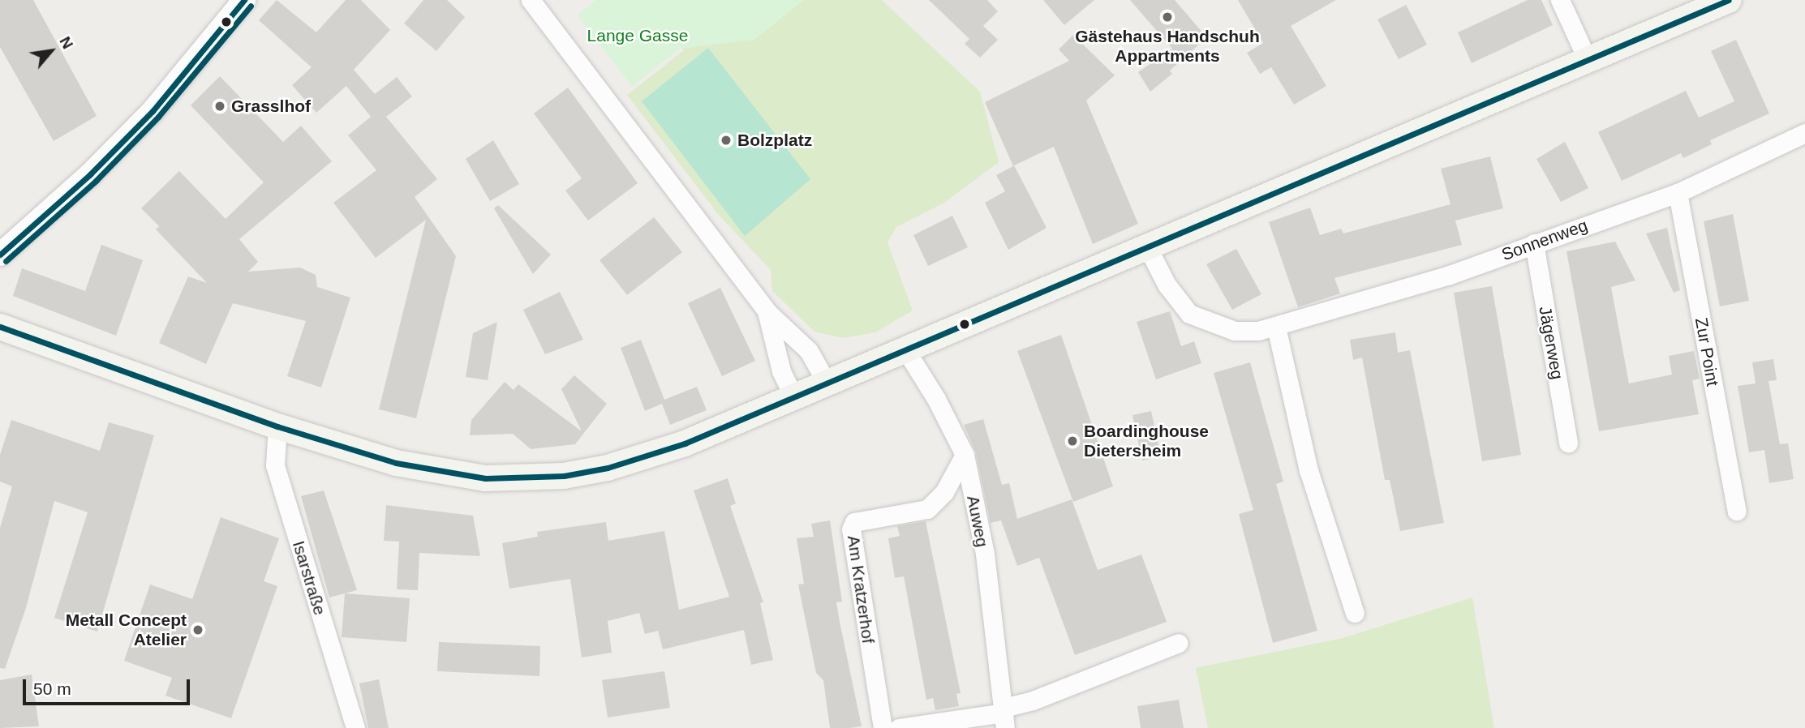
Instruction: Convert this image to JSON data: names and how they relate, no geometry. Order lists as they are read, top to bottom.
{
  "streets": {
    "street": [
      "Sonnenweg",
      "Jägerweg",
      "Zur Point",
      "Auweg",
      "Isarstraße",
      "Am Kratzerhof"
    ]
  },
  "crossings": [
    ["Sonnenweg", "Jägerweg"],
    ["Sonnenweg", "Zur Point"],
    ["Auweg", "Am Kratzerhof"]
  ],
  "parks": ["Lange Gasse"],
  "places": [
    "Gästehaus Handschuh Appartments",
    "Grasslhof",
    "Bolzplatz",
    "Boardinghouse Dietersheim",
    "Metall Concept Atelier"
  ],
  "scale_bar": "50 m",
  "north": "top right"
}
